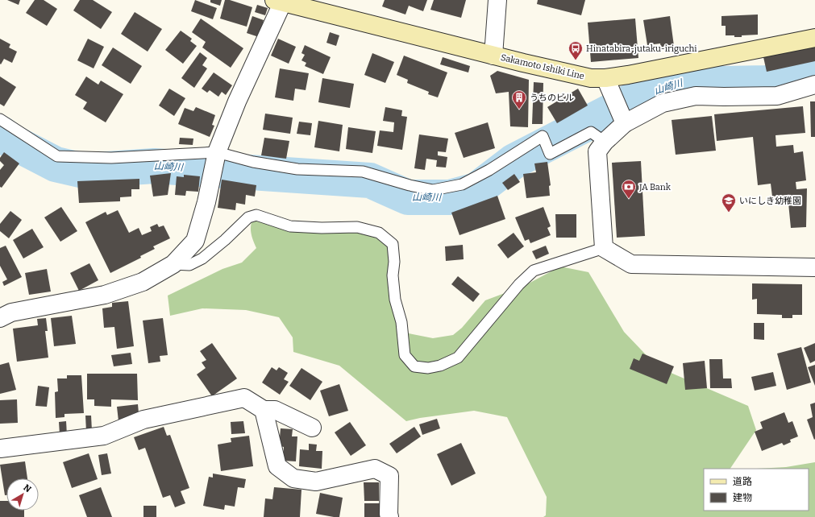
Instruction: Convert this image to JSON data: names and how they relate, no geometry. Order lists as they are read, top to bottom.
{
  "streets": {
    "main road": ["Sakamoto Ishiki Line"]
  },
  "water": ["山崎川"],
  "places": {
    "bus stop": ["Hinatabira-jutaku-iriguchi"],
    "building": ["うちのビル"],
    "bank": ["JA Bank"],
    "school or university": ["いにしき幼稚園"]
  },
  "legend": ["道路", "建物"],
  "north": "top right"
}
